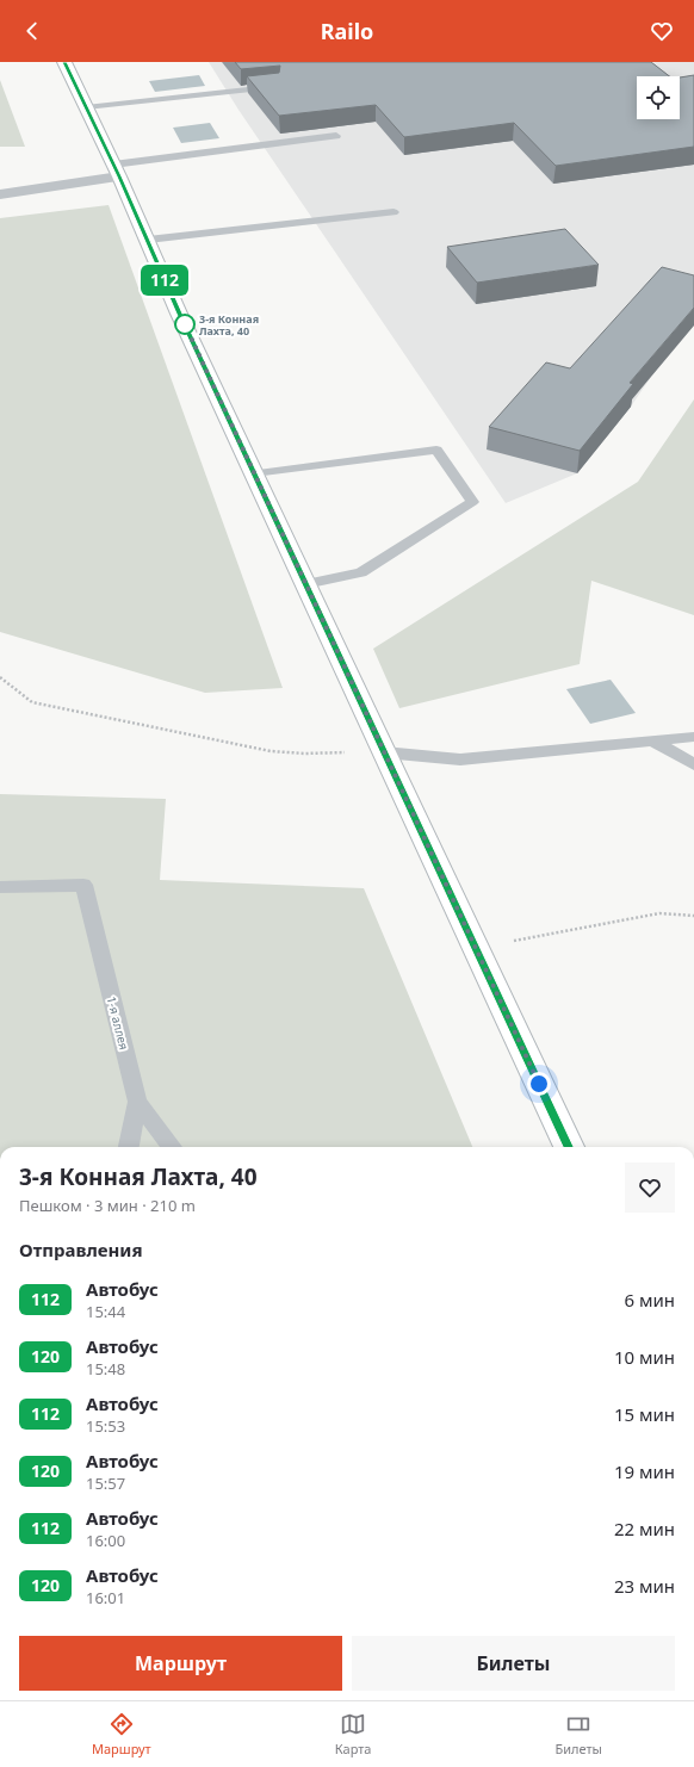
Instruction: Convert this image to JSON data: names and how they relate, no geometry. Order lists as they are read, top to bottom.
{
  "streets": {
    "lane": ["1-я аллея"]
  },
  "places": ["3-я Конная Лахта, 40"],
  "lines": ["bus line 112"],
  "page": {
    "header": "Railo",
    "on_map": "112",
    "heading": [
      ["3-я Конная Лахта, 40", "Пешком · 3 мин · 210 m"],
      "Отправления"
    ],
    "list": [
      {
        "mark": "112",
        "name": "Автобус",
        "note": "15:44",
        "value": "6 мин"
      },
      {
        "mark": "120",
        "name": "Автобус",
        "note": "15:48",
        "value": "10 мин"
      },
      {
        "mark": "112",
        "name": "Автобус",
        "note": "15:53",
        "value": "15 мин"
      },
      {
        "mark": "120",
        "name": "Автобус",
        "note": "15:57",
        "value": "19 мин"
      },
      {
        "mark": "112",
        "name": "Автобус",
        "note": "16:00",
        "value": "22 мин"
      },
      {
        "mark": "120",
        "name": "Автобус",
        "note": "16:01",
        "value": "23 мин"
      }
    ],
    "buttons": ["Маршрут", "Билеты"],
    "tabs": ["Маршрут", "Карта", "Билеты"]
  }
}
